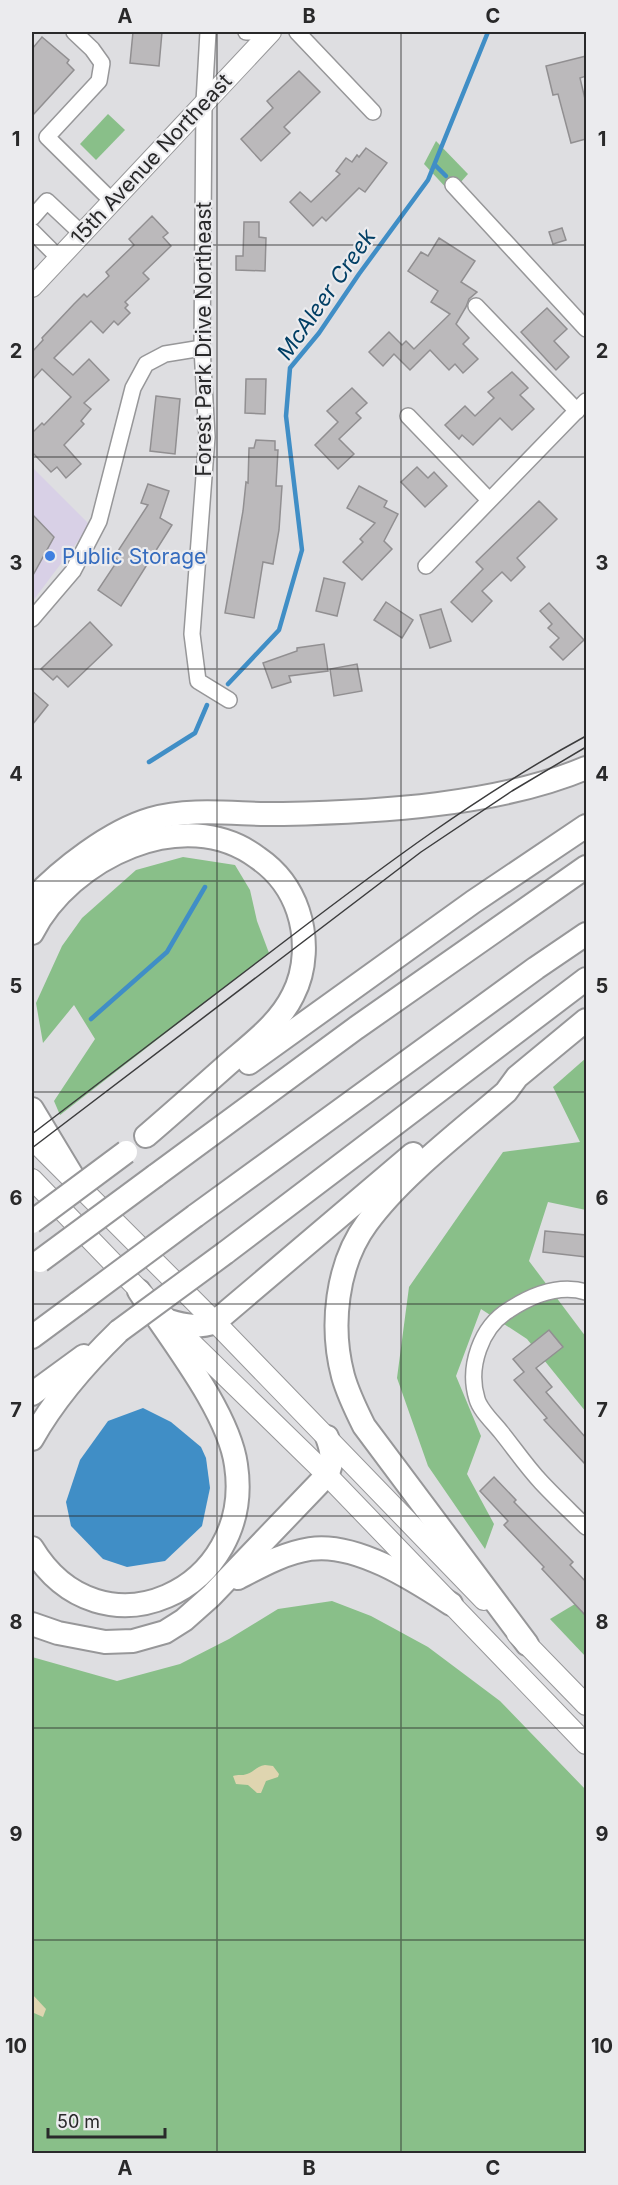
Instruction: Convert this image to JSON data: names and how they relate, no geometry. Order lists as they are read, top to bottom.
{
  "streets": {
    "main road": ["15th Avenue Northeast"],
    "street": ["Forest Park Drive Northeast"]
  },
  "crossings": [
    ["15th Avenue Northeast", "Forest Park Drive Northeast"]
  ],
  "water": ["McAleer Creek"],
  "places": ["Public Storage"],
  "scale_bar": "50 m",
  "grid": {
    "columns": ["A", "B", "C"],
    "rows": [
      "1",
      "2",
      "3",
      "4",
      "5",
      "6",
      "7",
      "8",
      "9",
      "10"
    ]
  }
}
